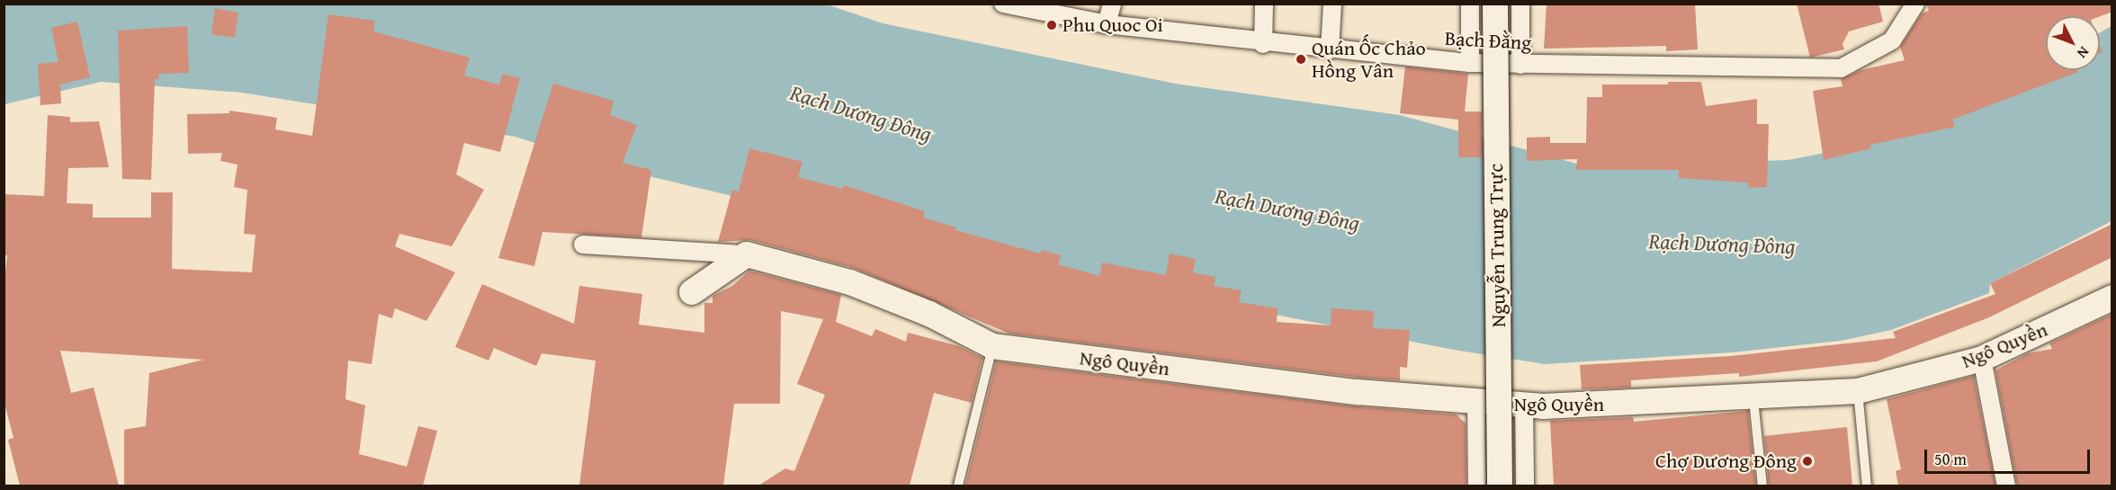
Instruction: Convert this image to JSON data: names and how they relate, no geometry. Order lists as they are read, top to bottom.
{
  "streets": {
    "street": ["Bạch Đằng", "Nguyễn Trung Trực", "Ngô Quyền"]
  },
  "water": ["Rạch Dương Đông"],
  "places": ["Phu Quoc Oi", "Quán Ốc Chảo Hồng Vân", "Chợ Dương Đông"],
  "scale_bar": "50 m",
  "north": "bottom right"
}
